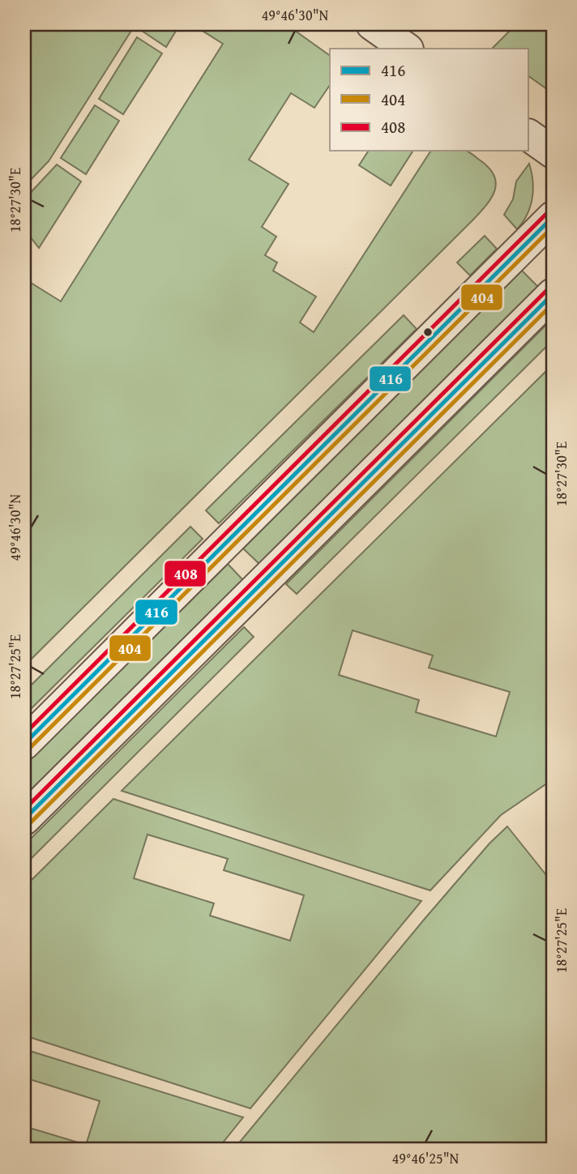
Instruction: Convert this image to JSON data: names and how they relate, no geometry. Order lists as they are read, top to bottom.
{
  "lines": ["transit line 408", "transit line 416", "transit line 404"],
  "legend": ["416", "404", "408"],
  "coordinates": [
    "49°46'30\"N",
    "18°27'30\"E",
    "18°27'25\"E",
    "49°46'25\"N"
  ]
}
